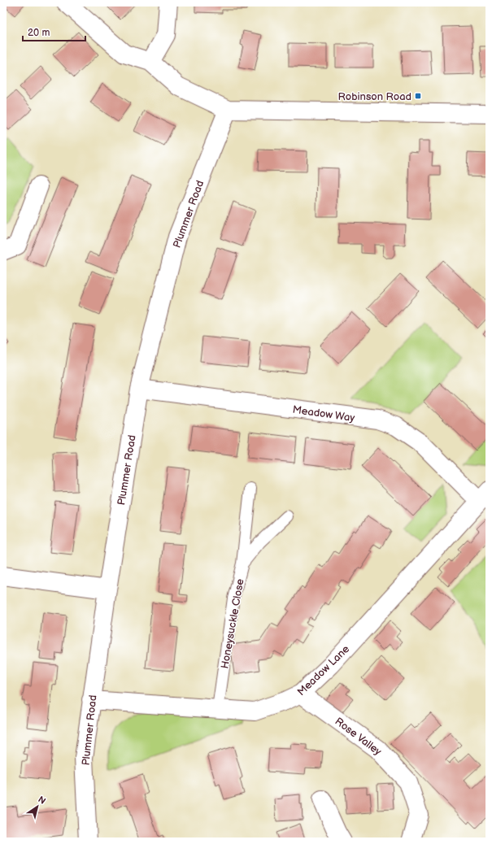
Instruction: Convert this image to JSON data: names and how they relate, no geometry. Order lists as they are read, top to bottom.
{
  "streets": {
    "street": [
      "Plummer Road",
      "Meadow Way",
      "Meadow Lane",
      "Rose Valley"
    ],
    "lane": ["Honeysuckle Close"]
  },
  "crossings": [
    ["Plummer Road", "Meadow Way"],
    ["Plummer Road", "Meadow Lane"],
    ["Meadow Way", "Meadow Lane"],
    ["Honeysuckle Close", "Meadow Lane"],
    ["Meadow Lane", "Rose Valley"]
  ],
  "places": {
    "transit": ["Robinson Road"]
  },
  "scale_bar": "20 m",
  "north": "top right"
}
